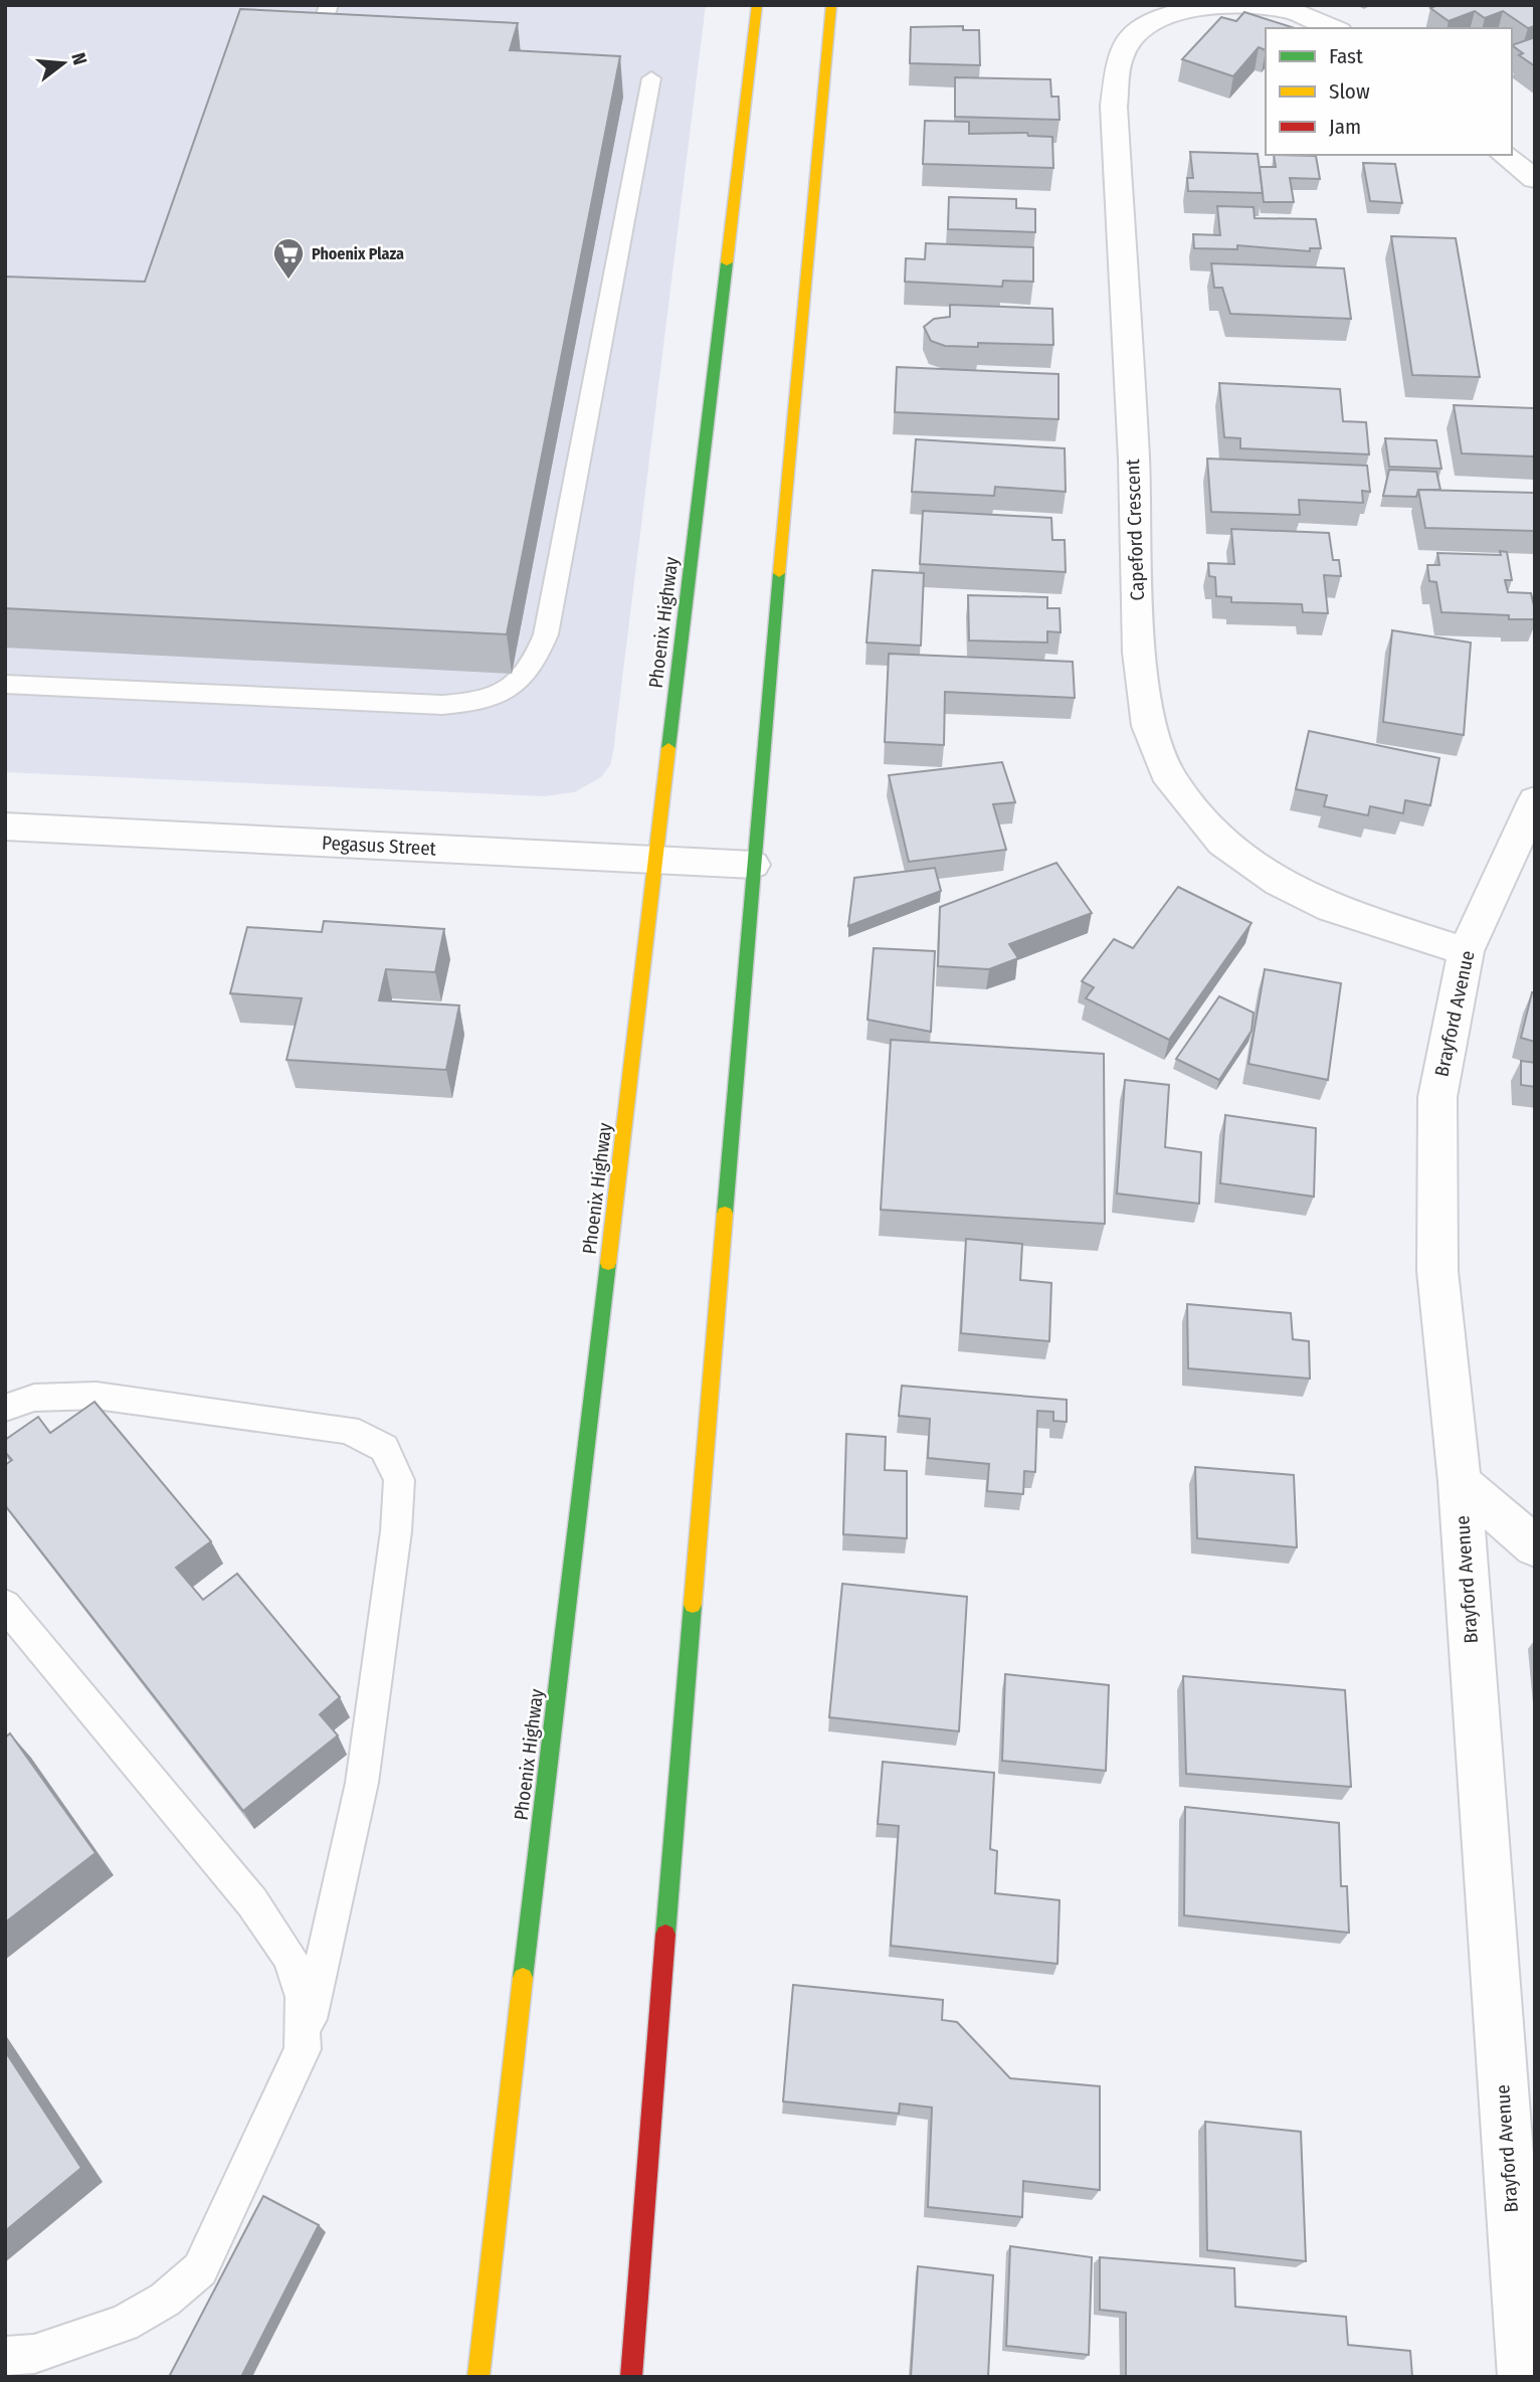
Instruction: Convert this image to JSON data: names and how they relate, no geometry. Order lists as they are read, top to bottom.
{
  "streets": {
    "main road": ["Phoenix Highway"],
    "street": ["Capeford Crescent", "Pegasus Street", "Brayford Avenue"]
  },
  "crossings": [
    ["Capeford Crescent", "Brayford Avenue"],
    ["Phoenix Highway", "Pegasus Street"]
  ],
  "places": {
    "supermarket": ["Phoenix Plaza"]
  },
  "legend": ["Fast", "Slow", "Jam"],
  "north": "right"
}
